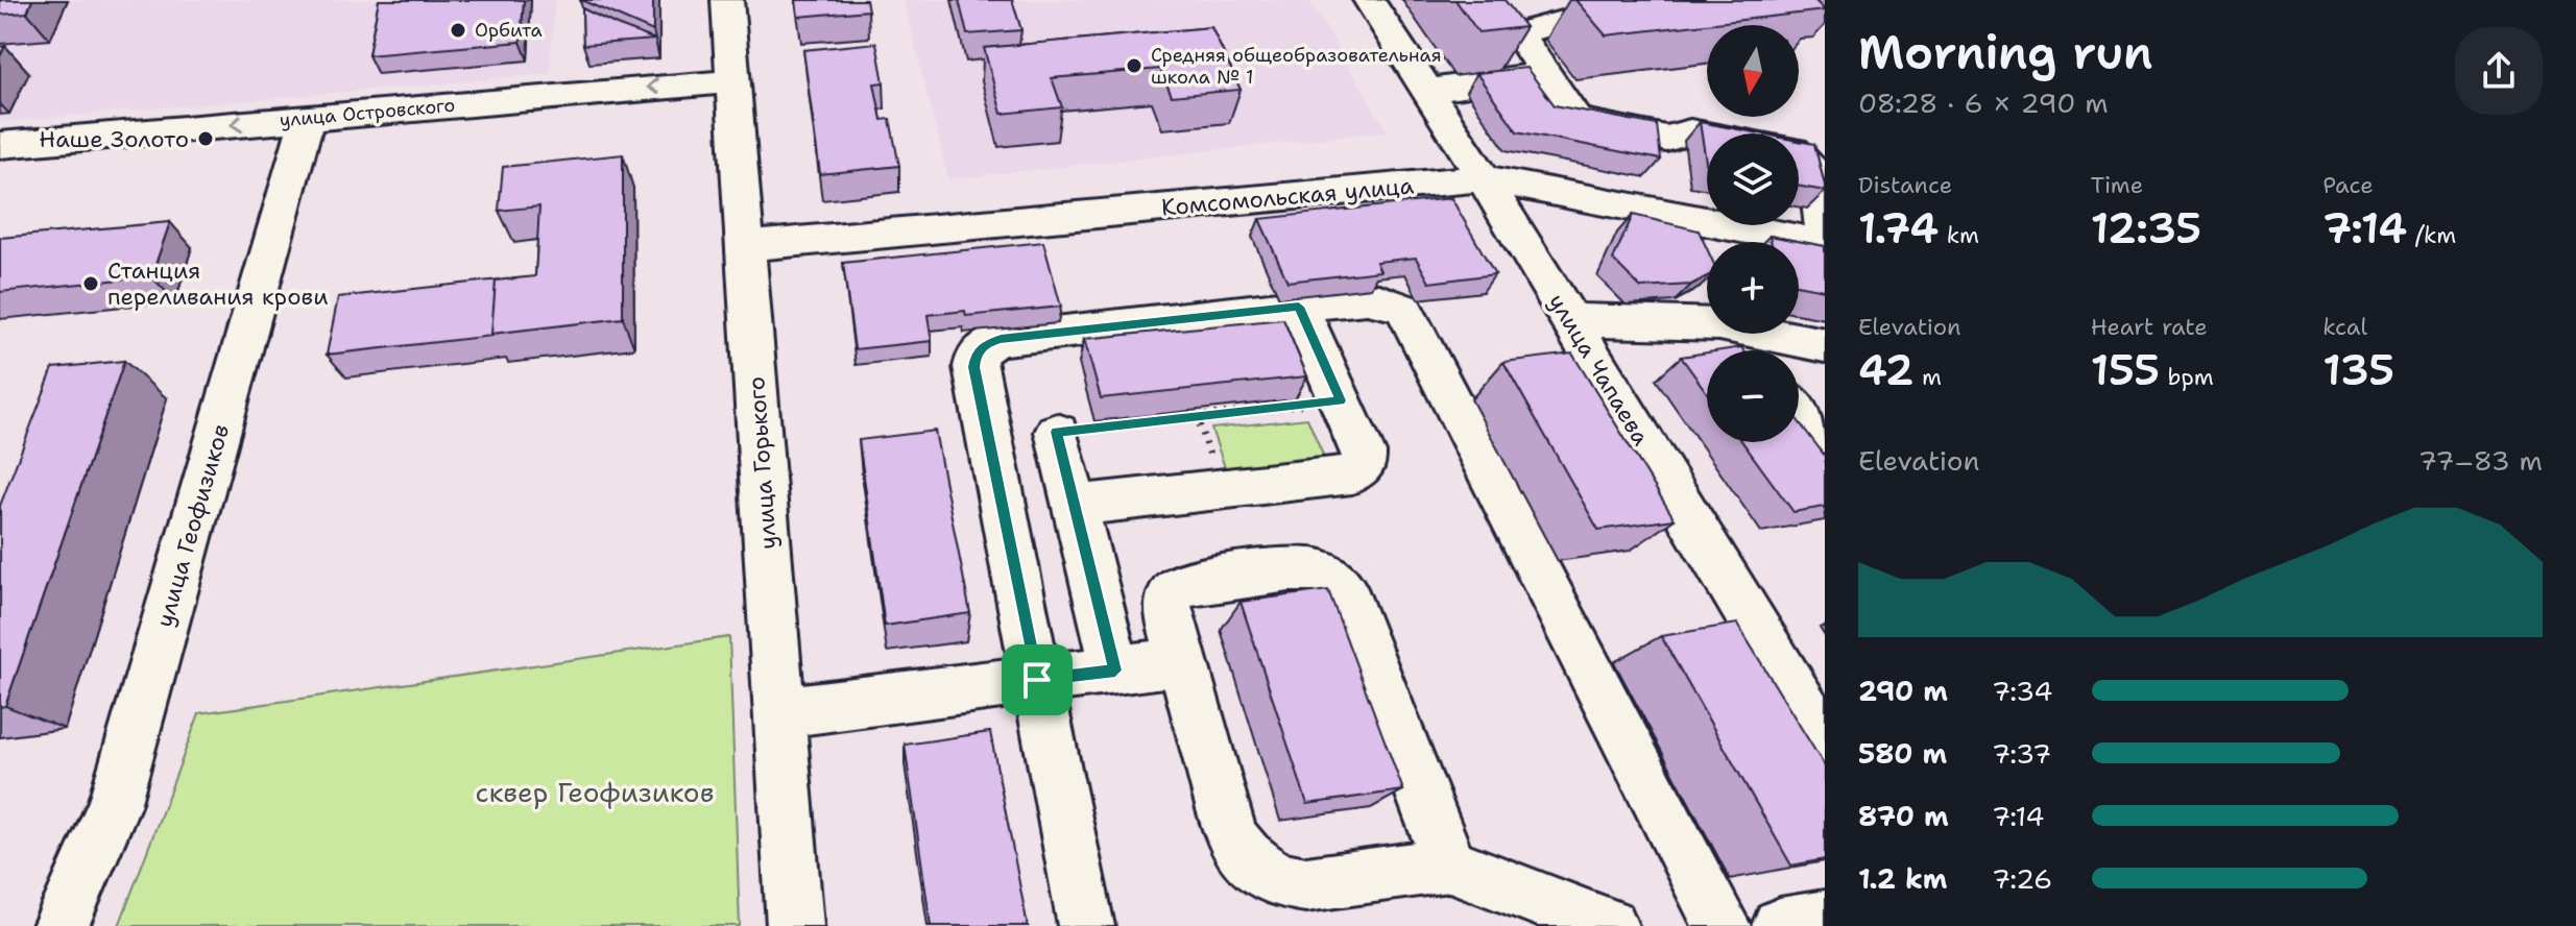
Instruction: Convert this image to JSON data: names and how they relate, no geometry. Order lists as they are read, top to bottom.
{
  "streets": {
    "street": [
      "улица Островского",
      "Комсомольская улица",
      "улица Чапаева",
      "улица Горького",
      "улица Геофизиков"
    ]
  },
  "crossings": [
    ["улица Островского", "улица Горького"],
    ["улица Островского", "улица Геофизиков"],
    ["Комсомольская улица", "улица Чапаева"],
    ["Комсомольская улица", "улица Горького"]
  ],
  "one_way": ["улица Островского"],
  "parks": ["cквер Геофизиков"],
  "places": [
    "Орбита",
    "Средняя общеобразовательная школа № 1",
    "Наше Золото",
    "Станция переливания крови"
  ],
  "north": "bottom",
  "page": {
    "heading": ["Morning run", "08:28 · 6 × 290 m"],
    "map_buttons": ["+", "−"],
    "stats": [
      ["Distance", "1.74 km"],
      ["Time", "12:35"],
      ["Pace", "7:14 /km"],
      ["Elevation", "42 m"],
      ["Heart rate", "155 bpm"],
      ["kcal", "135"]
    ],
    "chart": ["Elevation", "77–83 m"],
    "list": [
      {
        "name": "290 m",
        "note": "7:34"
      },
      {
        "name": "580 m",
        "note": "7:37"
      },
      {
        "name": "870 m",
        "note": "7:14"
      },
      {
        "name": "1.2 km",
        "note": "7:26"
      }
    ]
  }
}
